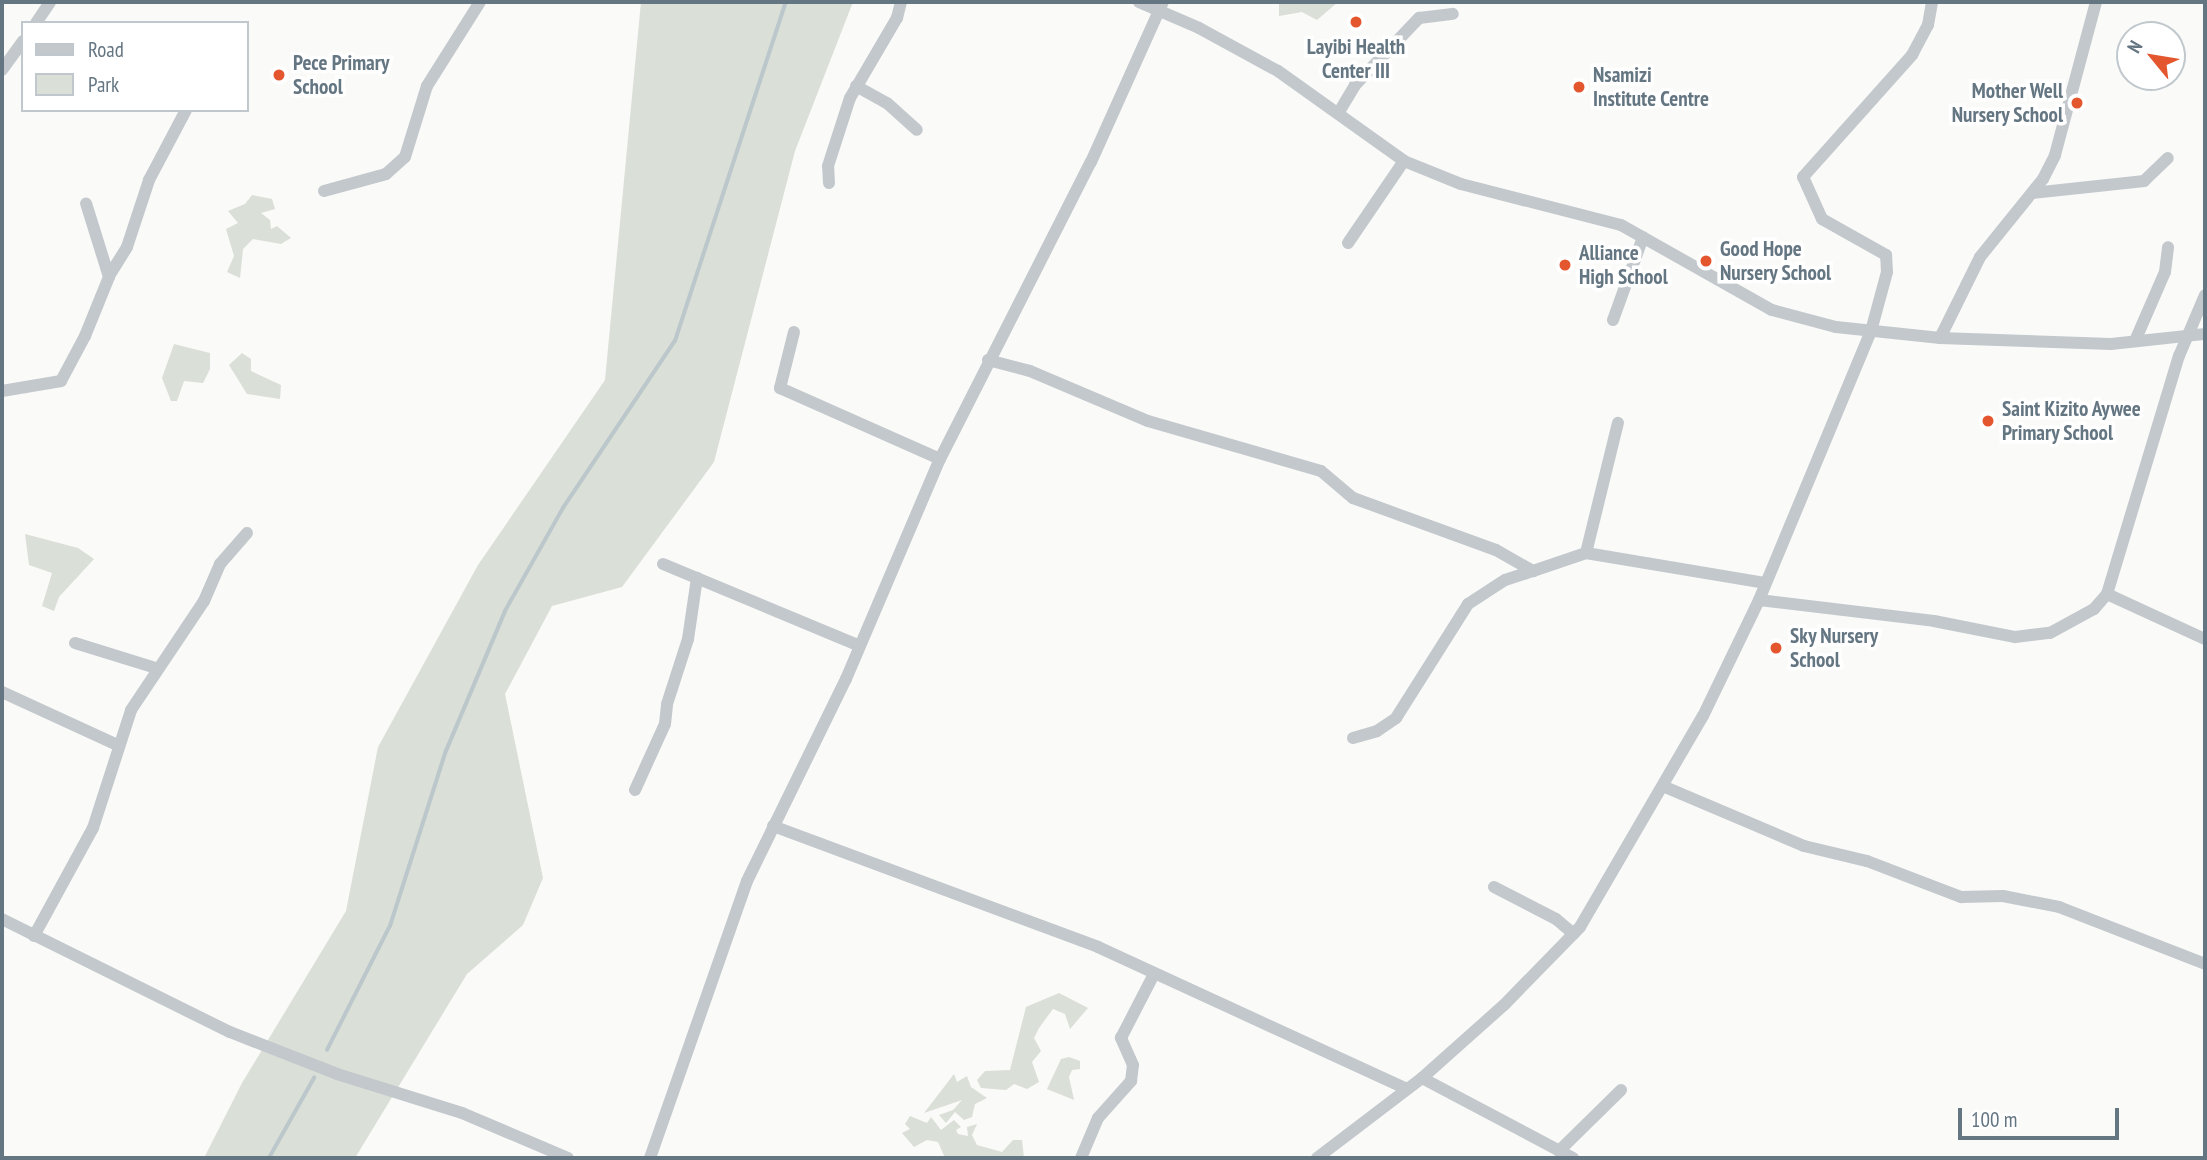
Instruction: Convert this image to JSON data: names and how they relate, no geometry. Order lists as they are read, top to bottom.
{
  "places": [
    "Layibi Health Center III",
    "Pece Primary School",
    "Nsamizi Institute Centre",
    "Mother Well Nursery School",
    "Good Hope Nursery School",
    "Alliance High School",
    "Saint Kizito Aywee Primary School",
    "Sky Nursery School"
  ],
  "legend": ["Road", "Park"],
  "scale_bar": "100 m",
  "north": "top left"
}
